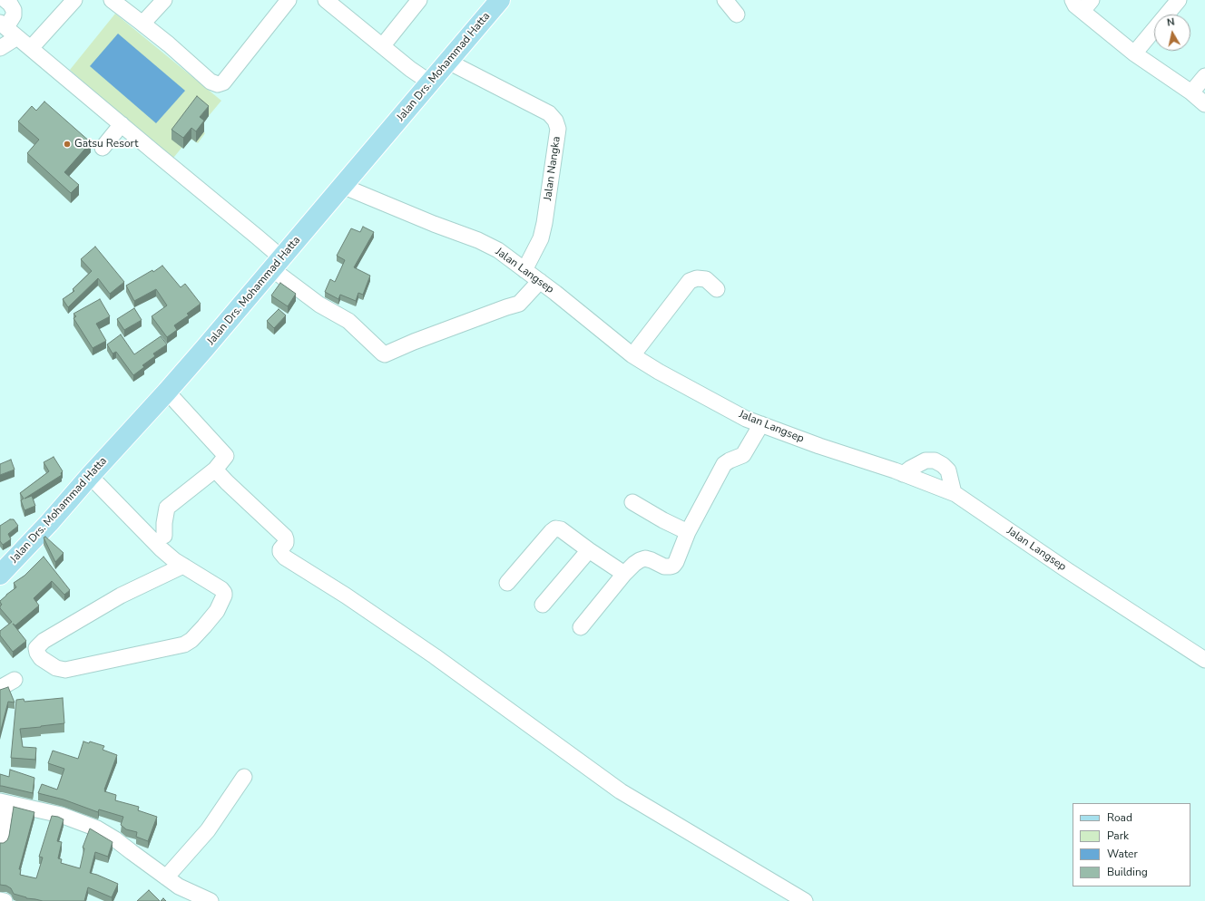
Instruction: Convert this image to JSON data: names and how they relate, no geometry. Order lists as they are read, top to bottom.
{
  "streets": {
    "main road": ["Jalan Drs. Mohammad Hatta"],
    "street": ["Jalan Nangka", "Jalan Langsep"]
  },
  "crossings": [
    ["Jalan Drs. Mohammad Hatta", "Jalan Nangka"],
    ["Jalan Drs. Mohammad Hatta", "Jalan Langsep"],
    ["Jalan Nangka", "Jalan Langsep"]
  ],
  "places": ["Gatsu Resort"],
  "legend": [
    "Road",
    "Park",
    "Water",
    "Building"
  ],
  "north": "top"
}
